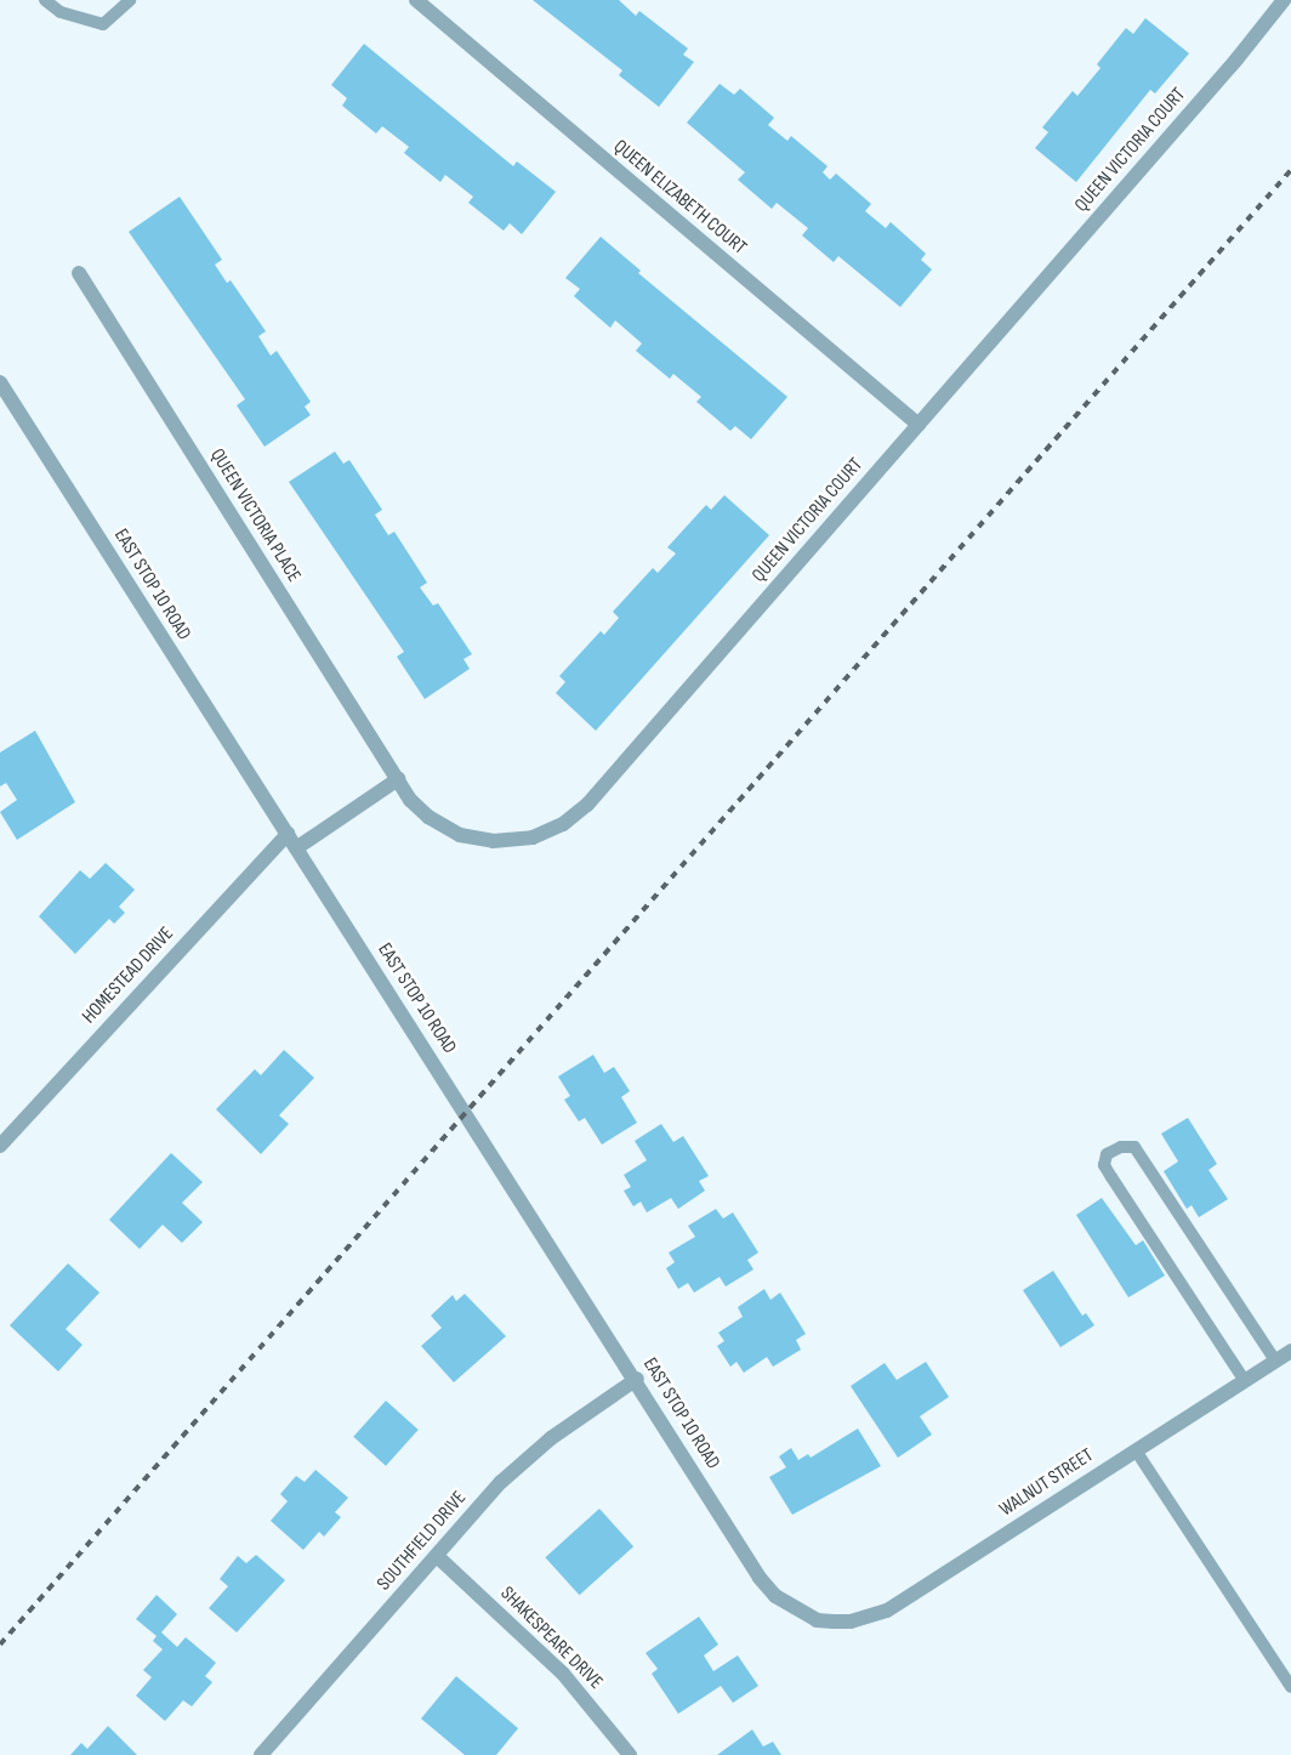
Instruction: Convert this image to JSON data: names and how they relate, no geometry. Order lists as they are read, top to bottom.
{
  "streets": {
    "street": [
      "QUEEN VICTORIA COURT",
      "QUEEN ELIZABETH COURT",
      "QUEEN VICTORIA PLACE",
      "EAST STOP 10 ROAD",
      "HOMESTEAD DRIVE",
      "WALNUT STREET",
      "SOUTHFIELD DRIVE",
      "SHAKESPEARE DRIVE"
    ]
  },
  "crossings": [
    ["QUEEN VICTORIA COURT", "QUEEN ELIZABETH COURT"],
    ["QUEEN VICTORIA COURT", "QUEEN VICTORIA PLACE"],
    ["EAST STOP 10 ROAD", "HOMESTEAD DRIVE"],
    ["EAST STOP 10 ROAD", "WALNUT STREET"],
    ["EAST STOP 10 ROAD", "SOUTHFIELD DRIVE"],
    ["SOUTHFIELD DRIVE", "SHAKESPEARE DRIVE"]
  ]
}
